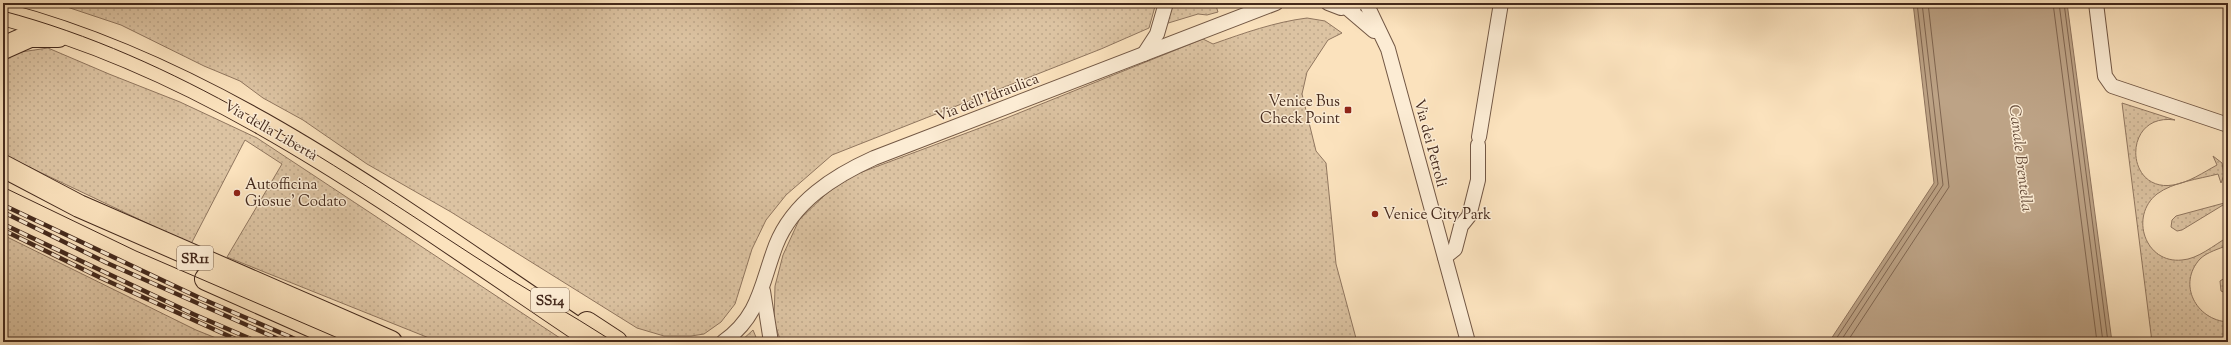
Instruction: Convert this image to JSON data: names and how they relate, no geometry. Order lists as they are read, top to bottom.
{
  "streets": {
    "highway": ["Via della Libertà", "SR11", "SS14"],
    "street": ["Via dell'Idraulica", "Via dei Petroli"]
  },
  "crossings": [
    ["Via della Libertà", "SS14"]
  ],
  "water": ["Canale Brentella"],
  "places": {
    "transit": ["Venice Bus Check Point"],
    "other": ["Autofficina Giosue' Codato", "Venice City Park"]
  }
}
